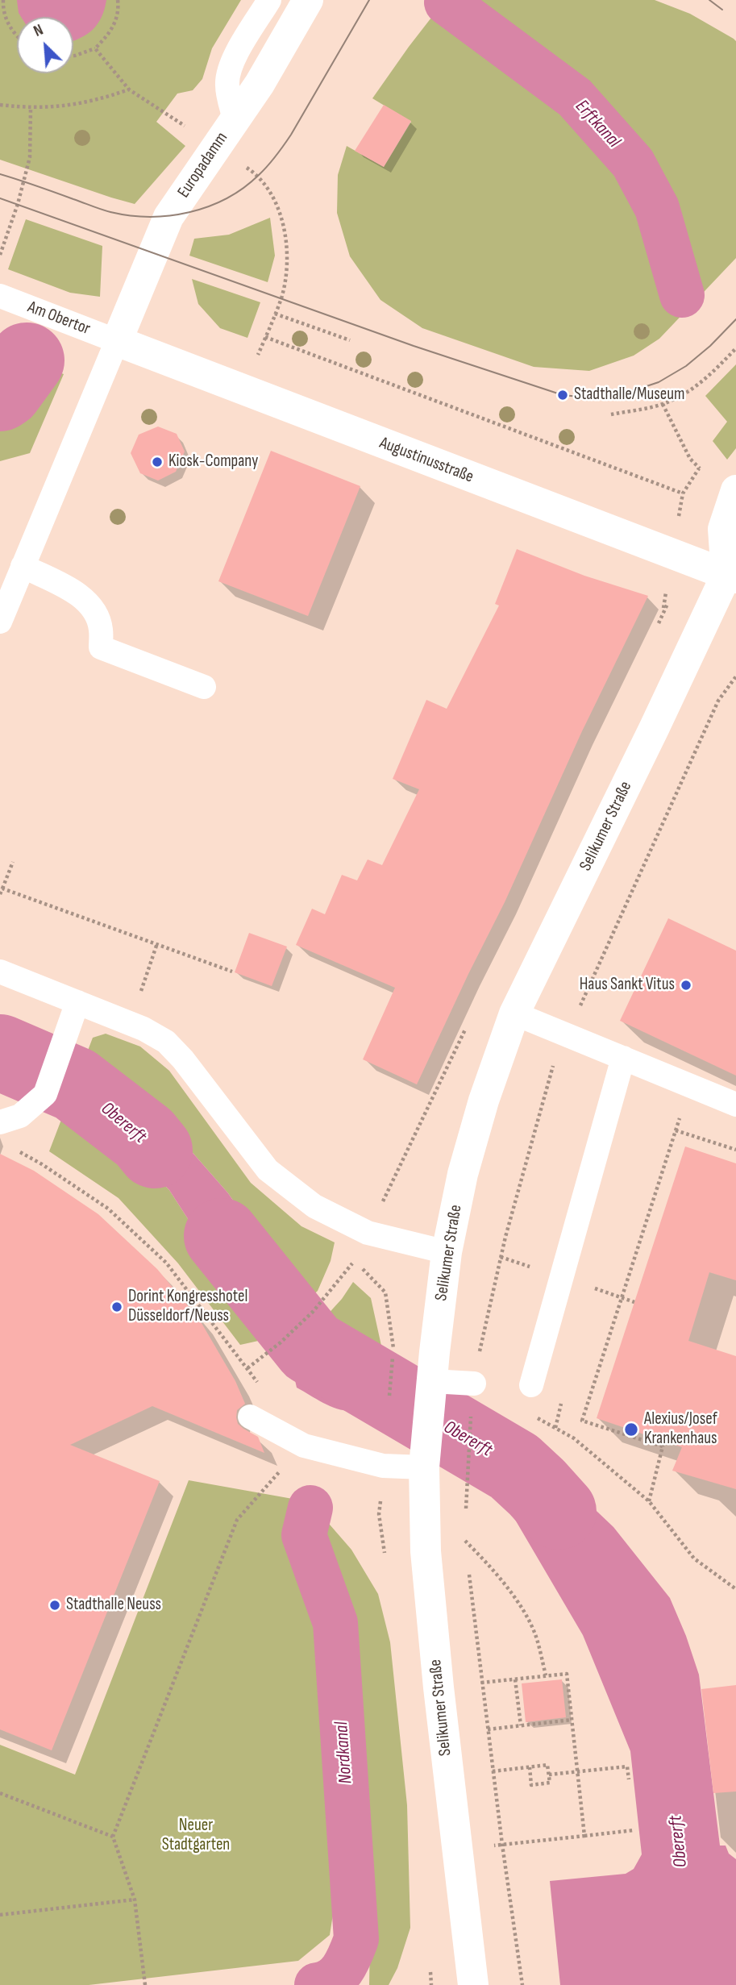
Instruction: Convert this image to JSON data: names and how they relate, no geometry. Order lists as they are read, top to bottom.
{
  "streets": {
    "street": ["Europadamm", "Augustinusstraße", "Selikumer Straße"],
    "lane": ["Am Obertor"]
  },
  "crossings": [
    ["Europadamm", "Am Obertor"],
    ["Europadamm", "Augustinusstraße"],
    ["Am Obertor", "Augustinusstraße"],
    ["Augustinusstraße", "Selikumer Straße"]
  ],
  "water": ["Erftkanal", "Obererft", "Nordkanal"],
  "parks": ["Neuer Stadtgarten"],
  "places": [
    "Stadthalle/Museum",
    "Kiosk-Company",
    "Haus Sankt Vitus",
    "Dorint Kongresshotel Düsseldorf/Neuss",
    "Alexius/Josef Krankenhaus",
    "Stadthalle Neuss"
  ],
  "north": "top left"
}
